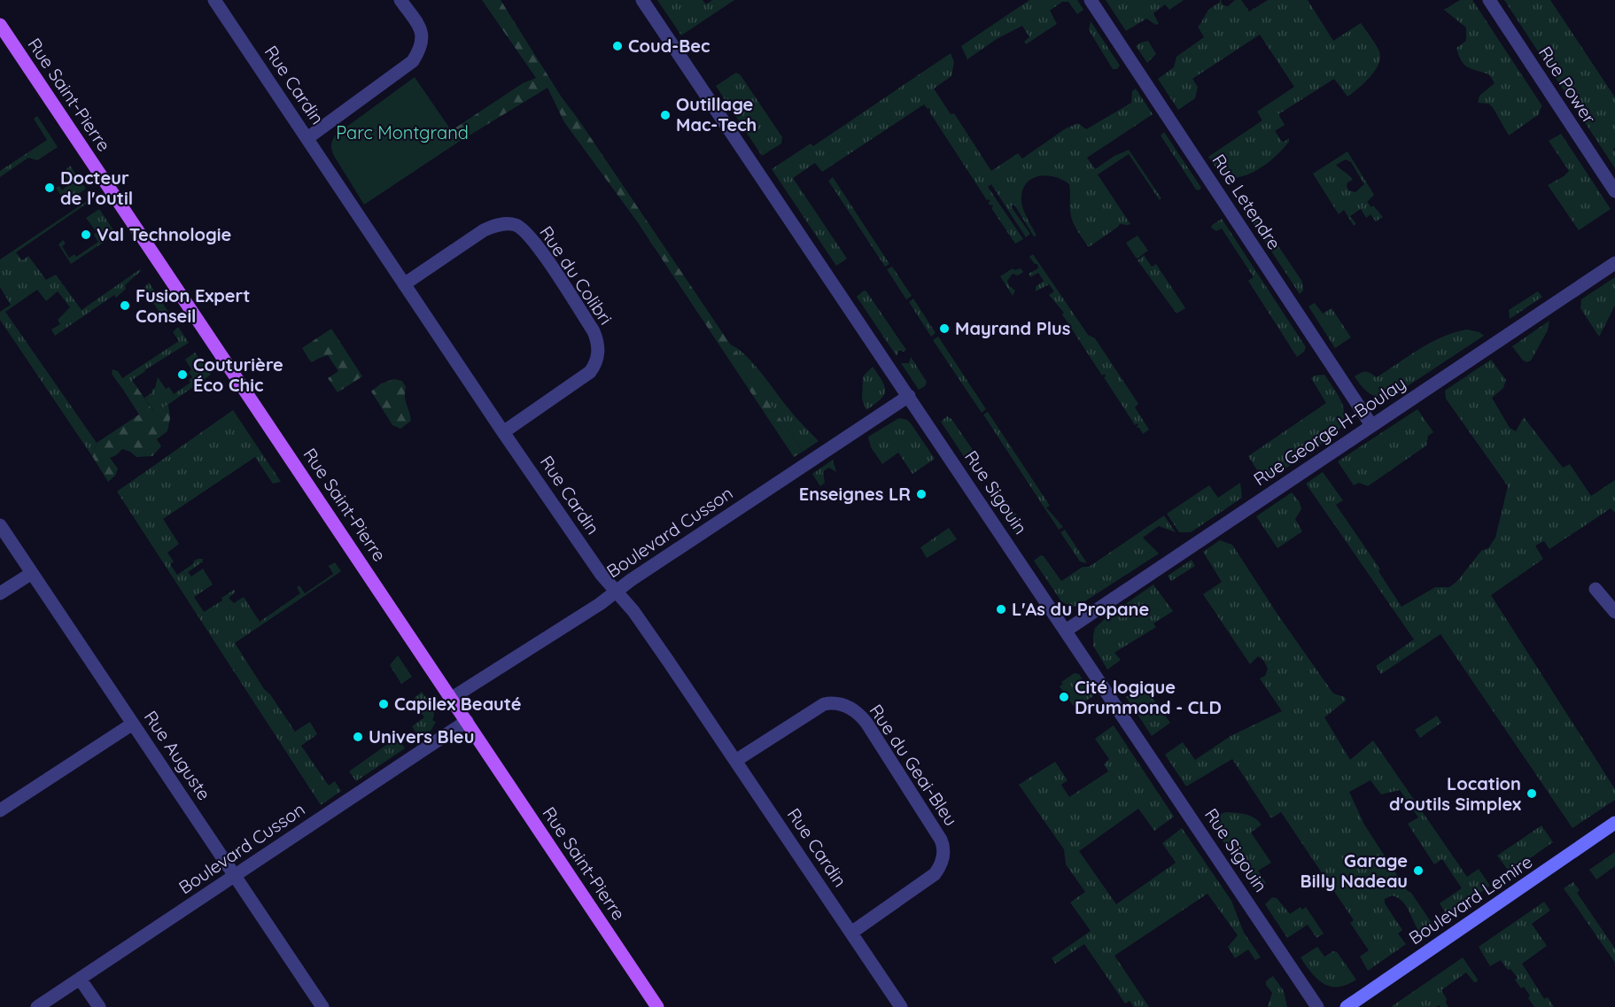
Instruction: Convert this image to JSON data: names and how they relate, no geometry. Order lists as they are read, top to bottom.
{
  "streets": {
    "main road": ["Rue Saint-Pierre", "Boulevard Lemire"],
    "street": [
      "Rue Cardin",
      "Rue Power",
      "Rue Letendre",
      "Rue du Colibri",
      "Rue George H-Boulay",
      "Rue Sigouin",
      "Boulevard Cusson",
      "Rue Auguste",
      "Rue du Geai-Bleu"
    ]
  },
  "crossings": [
    ["Rue Cardin", "Rue du Colibri"],
    ["Rue Cardin", "Boulevard Cusson"],
    ["Rue Cardin", "Rue du Geai-Bleu"],
    ["Rue Saint-Pierre", "Boulevard Cusson"],
    ["Rue Letendre", "Rue George H-Boulay"],
    ["Rue George H-Boulay", "Rue Sigouin"],
    ["Rue Sigouin", "Boulevard Cusson"],
    ["Boulevard Cusson", "Rue Auguste"]
  ],
  "parks": ["Parc Montgrand"],
  "places": [
    "Coud-Bec",
    "Outillage Mac-Tech",
    "Docteur de l'outil",
    "Val Technologie",
    "Fusion Expert Conseil",
    "Mayrand Plus",
    "Couturière Éco Chic",
    "Enseignes LR",
    "L'As du Propane",
    "Cité logique Drummond - CLD",
    "Capilex Beauté",
    "Univers Bleu",
    "Location d'outils Simplex",
    "Garage Billy Nadeau"
  ]
}
